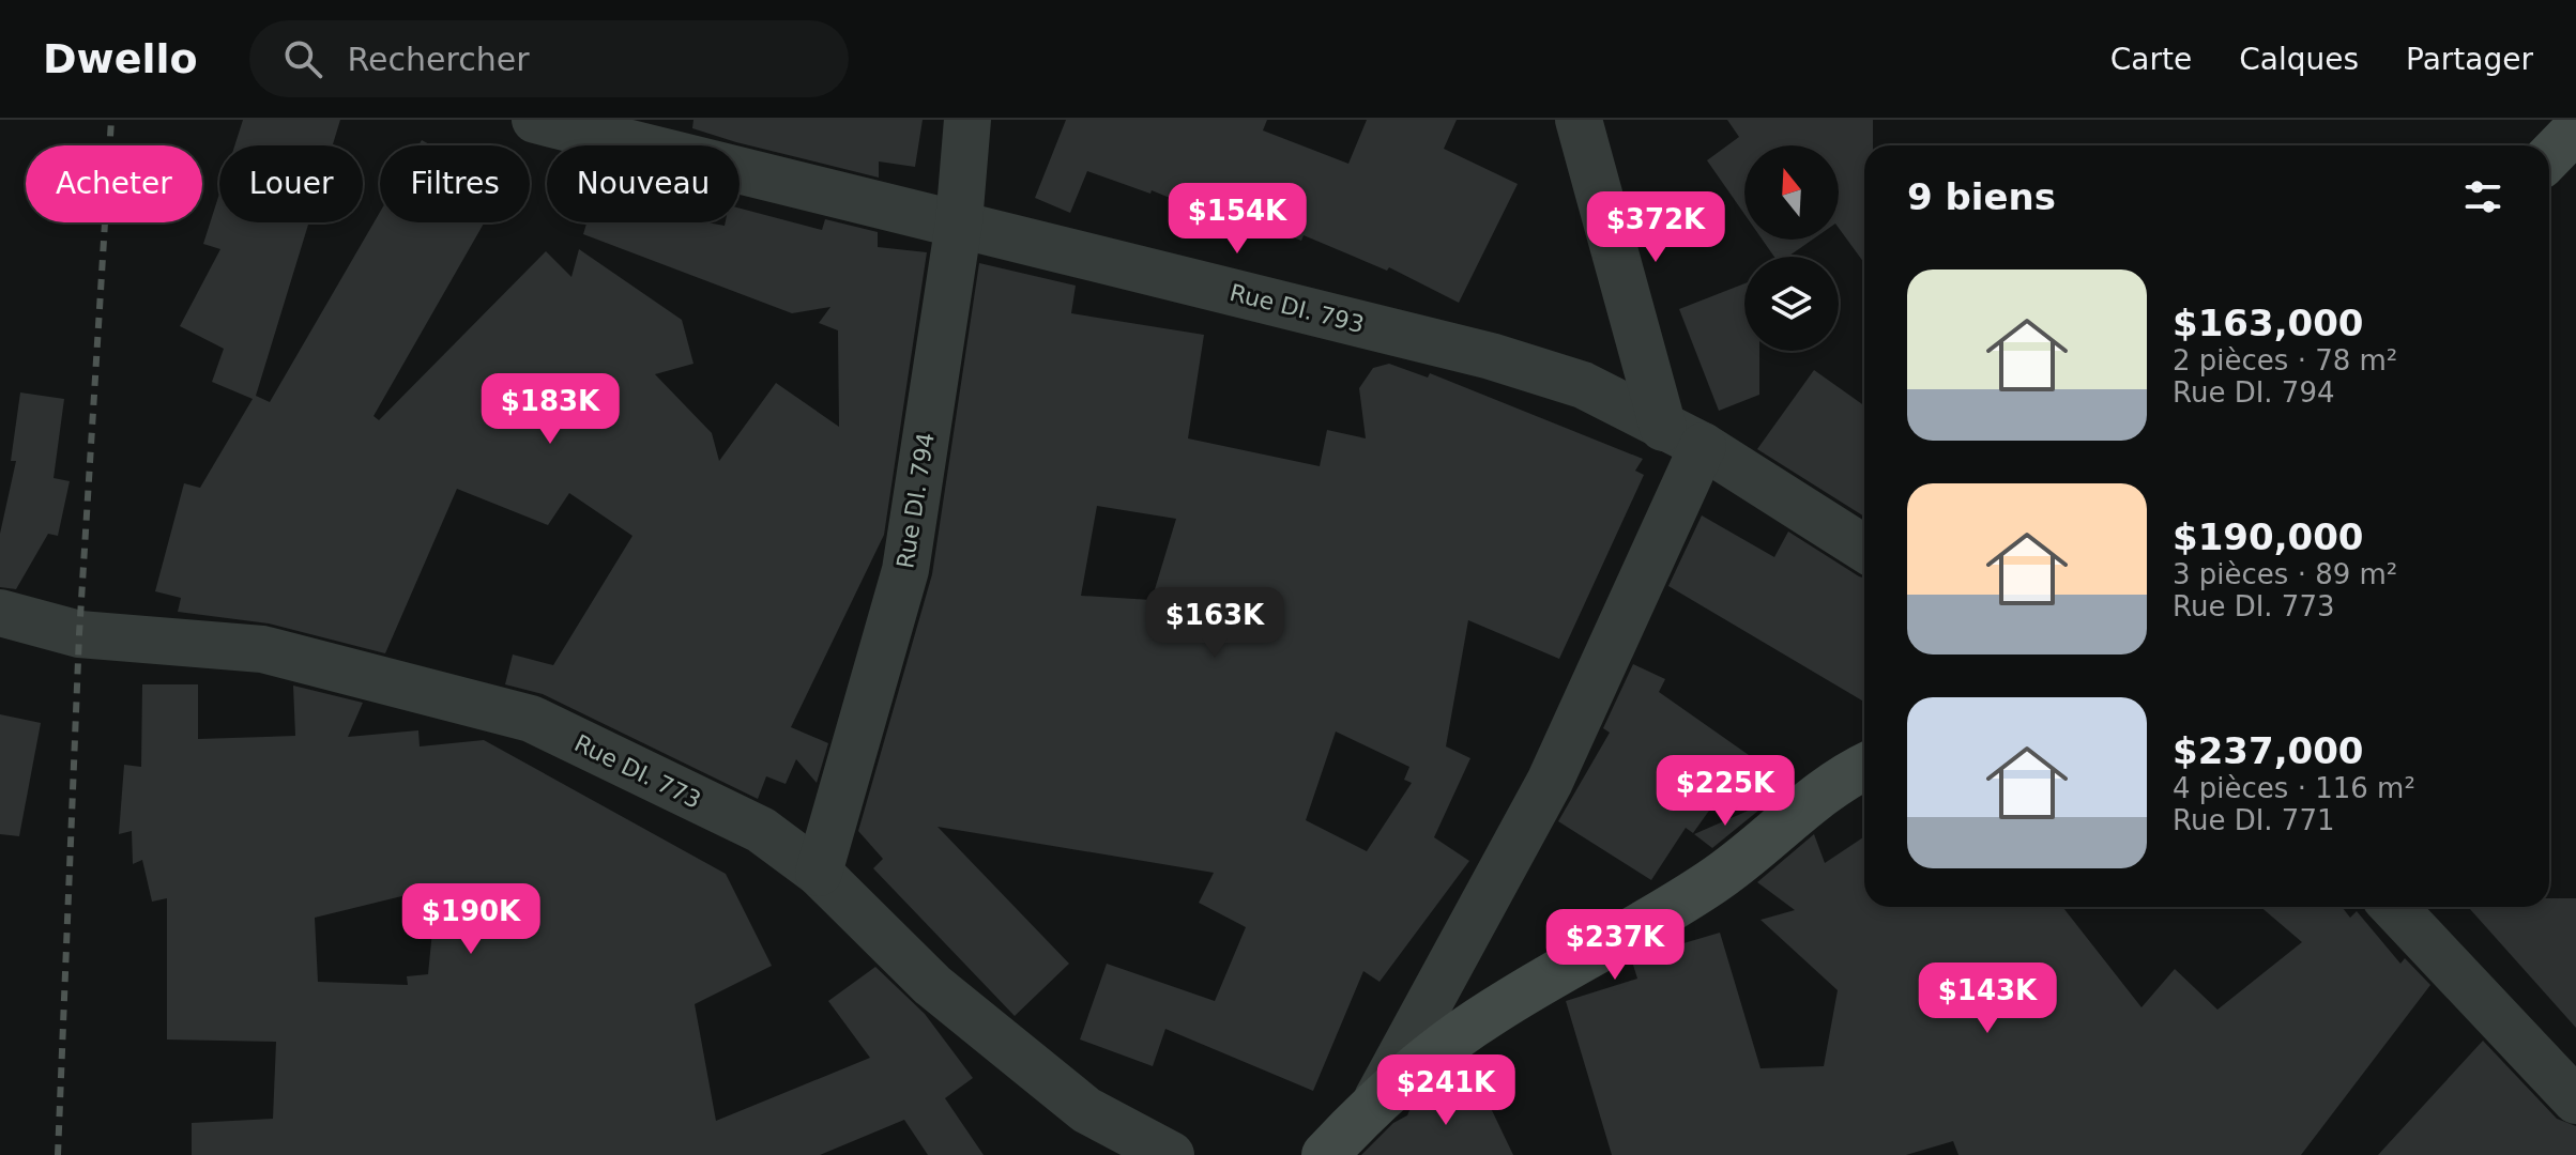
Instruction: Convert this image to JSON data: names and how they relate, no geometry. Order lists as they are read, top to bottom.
{
  "streets": {
    "street": ["Rue DI. 793", "Rue DI. 794", "Rue DI. 773"]
  },
  "crossings": [
    ["Rue DI. 793", "Rue DI. 794"],
    ["Rue DI. 794", "Rue DI. 773"]
  ],
  "north": "top",
  "page": {
    "header": "Dwello",
    "search": "Rechercher",
    "nav": ["Carte", "Calques", "Partager"],
    "chip": [
      "Acheter",
      "Louer",
      "Filtres",
      "Nouveau"
    ],
    "heading": "9 biens",
    "price": [
      "$154K",
      "$372K",
      "$183K",
      "$163K",
      "$225K",
      "$190K",
      "$237K",
      "$143K",
      "$241K"
    ],
    "list": [
      {
        "name": "$163,000",
        "note": "2 pièces · 78 m² · Rue DI. 794"
      },
      {
        "name": "$190,000",
        "note": "3 pièces · 89 m² · Rue DI. 773"
      },
      {
        "name": "$237,000",
        "note": "4 pièces · 116 m² · Rue DI. 771"
      }
    ]
  }
}
